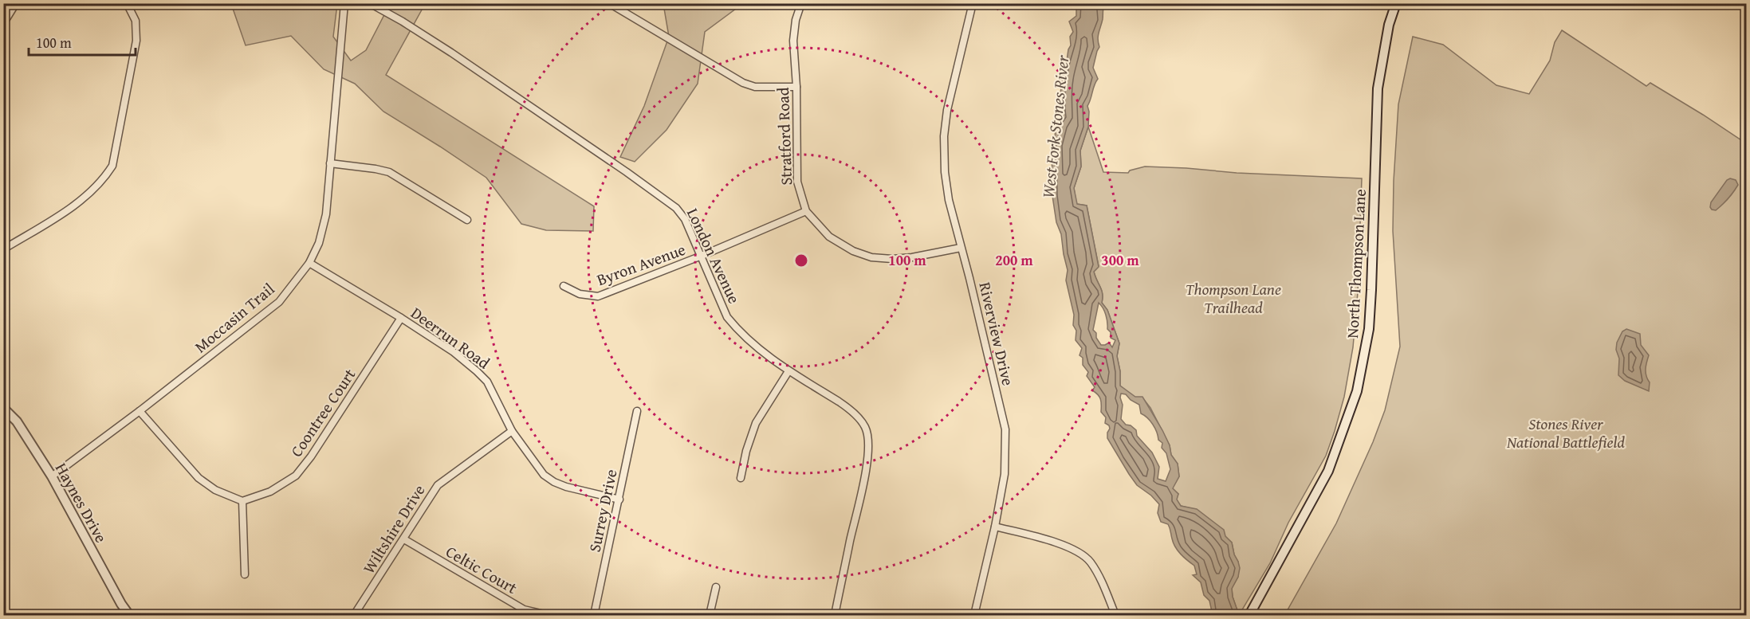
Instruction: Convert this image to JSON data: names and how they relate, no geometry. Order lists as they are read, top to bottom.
{
  "streets": {
    "main road": ["North Thompson Lane", "Haynes Drive"],
    "street": [
      "Stratford Road",
      "London Avenue",
      "Byron Avenue",
      "Moccasin Trail",
      "Riverview Drive",
      "Deerrun Road",
      "Coontree Court",
      "Surrey Drive",
      "Wiltshire Drive",
      "Celtic Court"
    ]
  },
  "crossings": [
    ["Stratford Road", "Byron Avenue"],
    ["Stratford Road", "Riverview Drive"],
    ["London Avenue", "Byron Avenue"],
    ["Moccasin Trail", "Deerrun Road"],
    ["Moccasin Trail", "Haynes Drive"],
    ["Deerrun Road", "Coontree Court"],
    ["Deerrun Road", "Surrey Drive"],
    ["Deerrun Road", "Wiltshire Drive"],
    ["Wiltshire Drive", "Celtic Court"]
  ],
  "water": ["West Fork Stones River"],
  "parks": ["Thompson Lane Trailhead", "Stones River National Battlefield"],
  "scale_bar": "100 m",
  "rings": ["100 m", "200 m", "300 m"]
}
